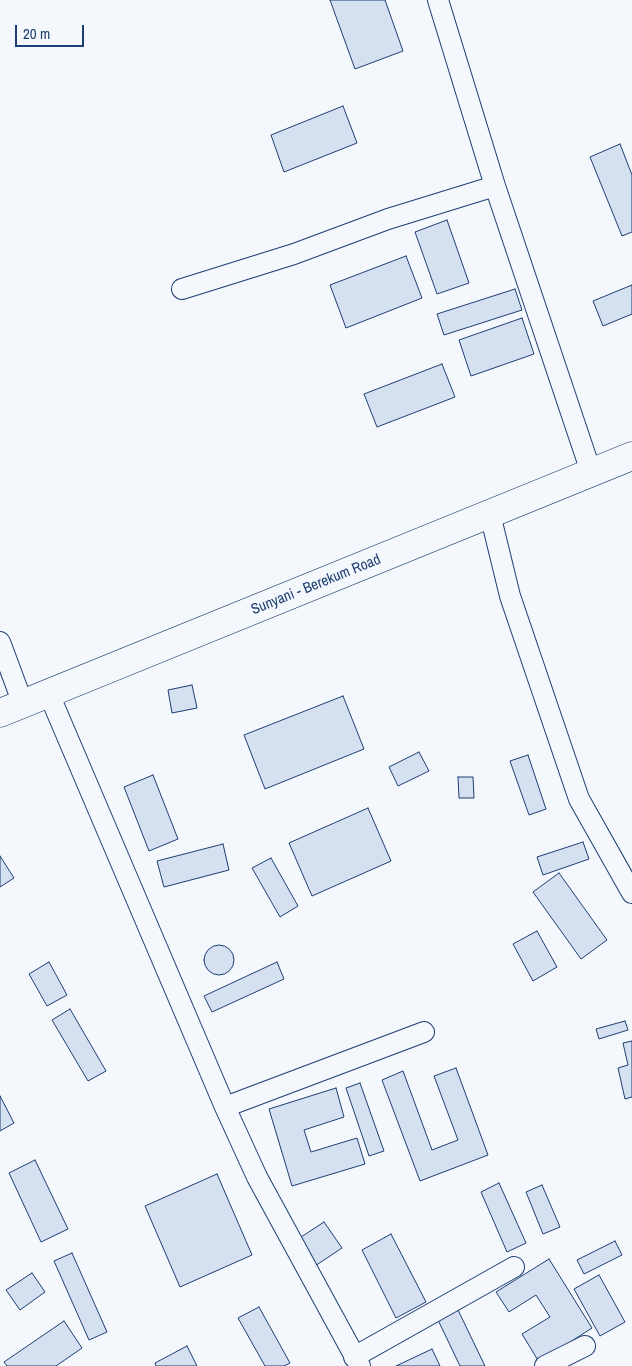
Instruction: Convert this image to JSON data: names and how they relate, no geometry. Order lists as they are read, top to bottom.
{
  "streets": {
    "main road": ["Sunyani - Berekum Road"]
  },
  "scale_bar": "20 m"
}
